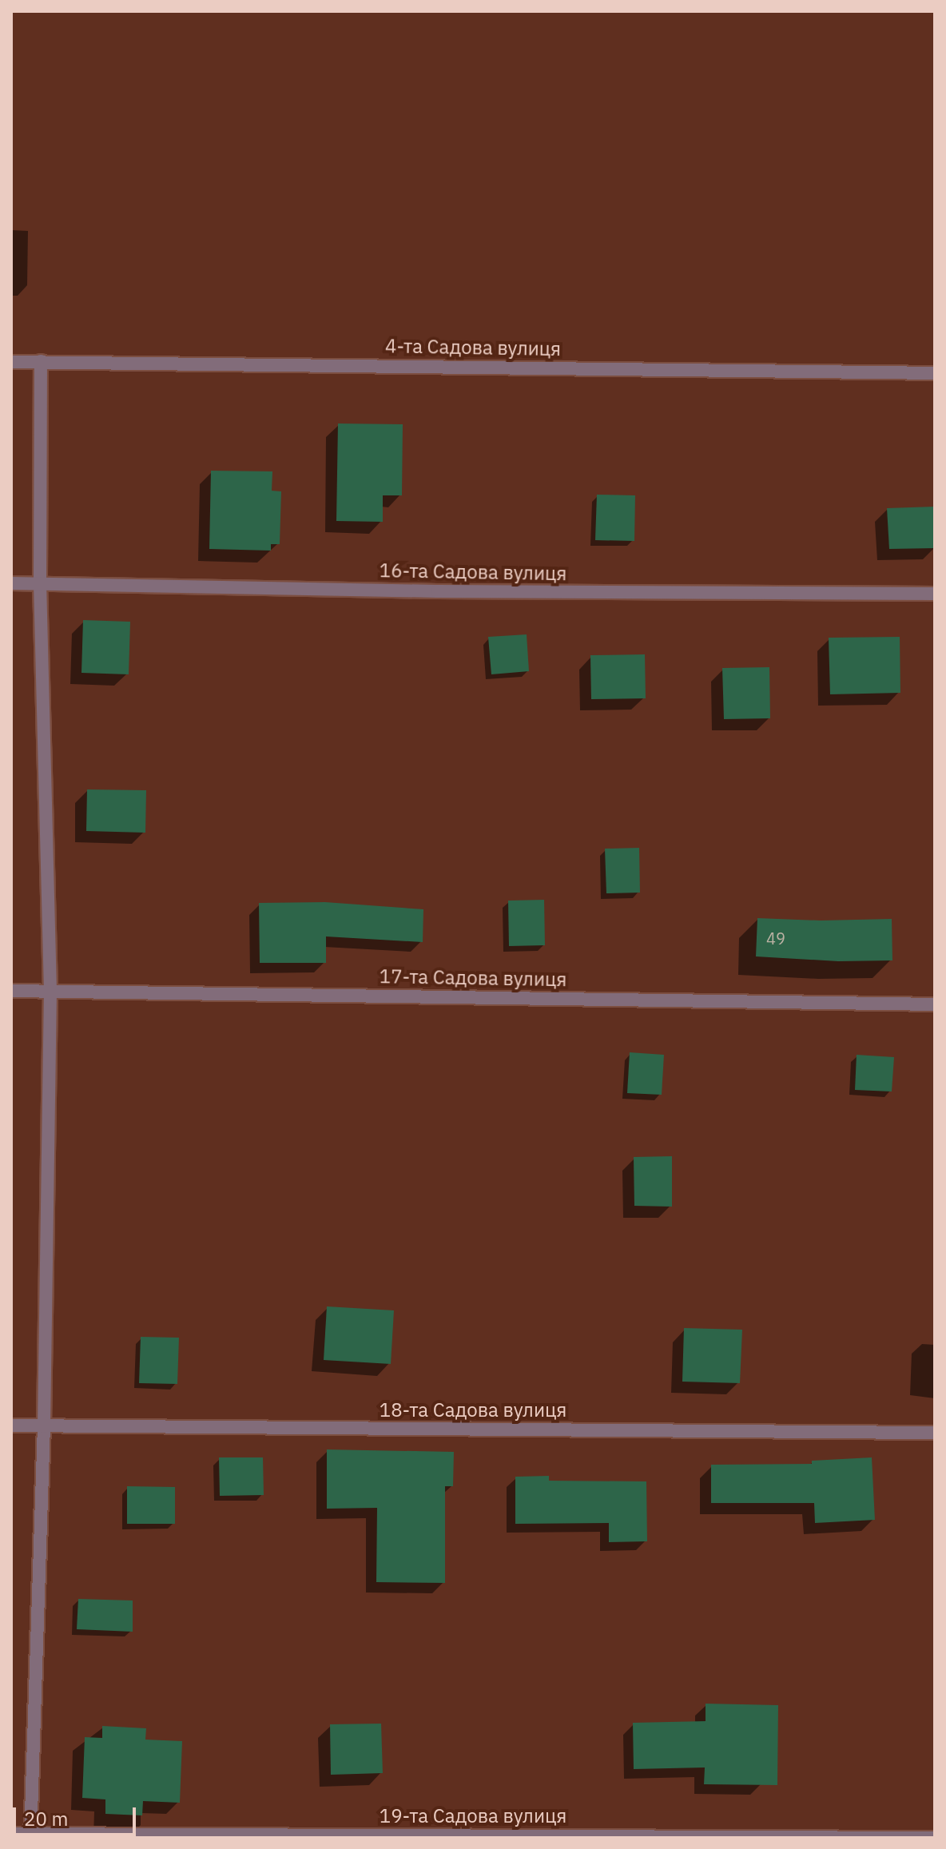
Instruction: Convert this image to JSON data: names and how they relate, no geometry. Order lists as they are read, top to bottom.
{
  "streets": {
    "street": [
      "4-та Садова вулиця",
      "16-та Садова вулиця",
      "17-та Садова вулиця",
      "18-та Садова вулиця",
      "19-та Садова вулиця"
    ]
  },
  "house_numbers": ["49"],
  "scale_bar": "20 m"
}
